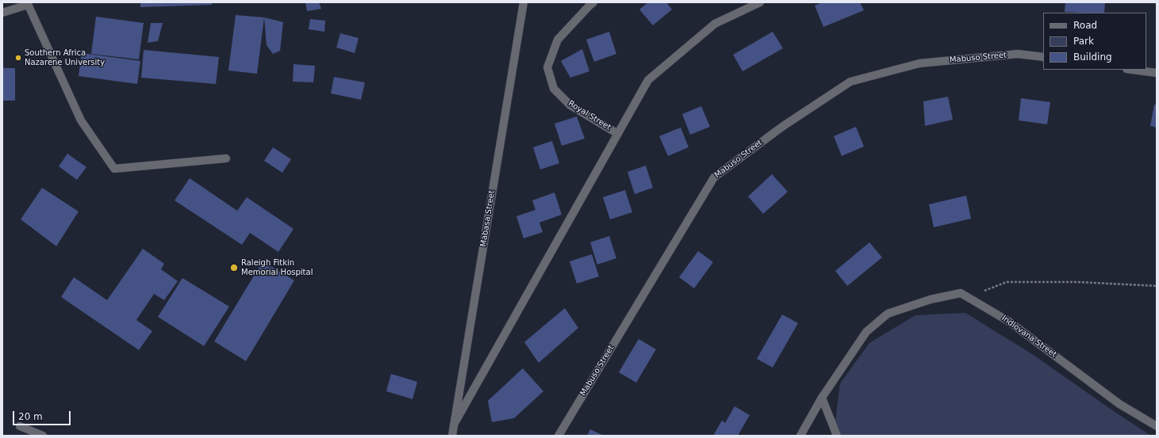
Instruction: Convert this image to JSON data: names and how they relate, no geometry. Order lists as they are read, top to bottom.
{
  "streets": {
    "street": [
      "Mabuso Street",
      "Royal Street",
      "Mabasa Street",
      "Indlovana Street"
    ]
  },
  "places": ["Southern Africa Nazarene University", "Raleigh Fitkin Memorial Hospital"],
  "legend": ["Road", "Park", "Building"],
  "scale_bar": "20 m"
}
